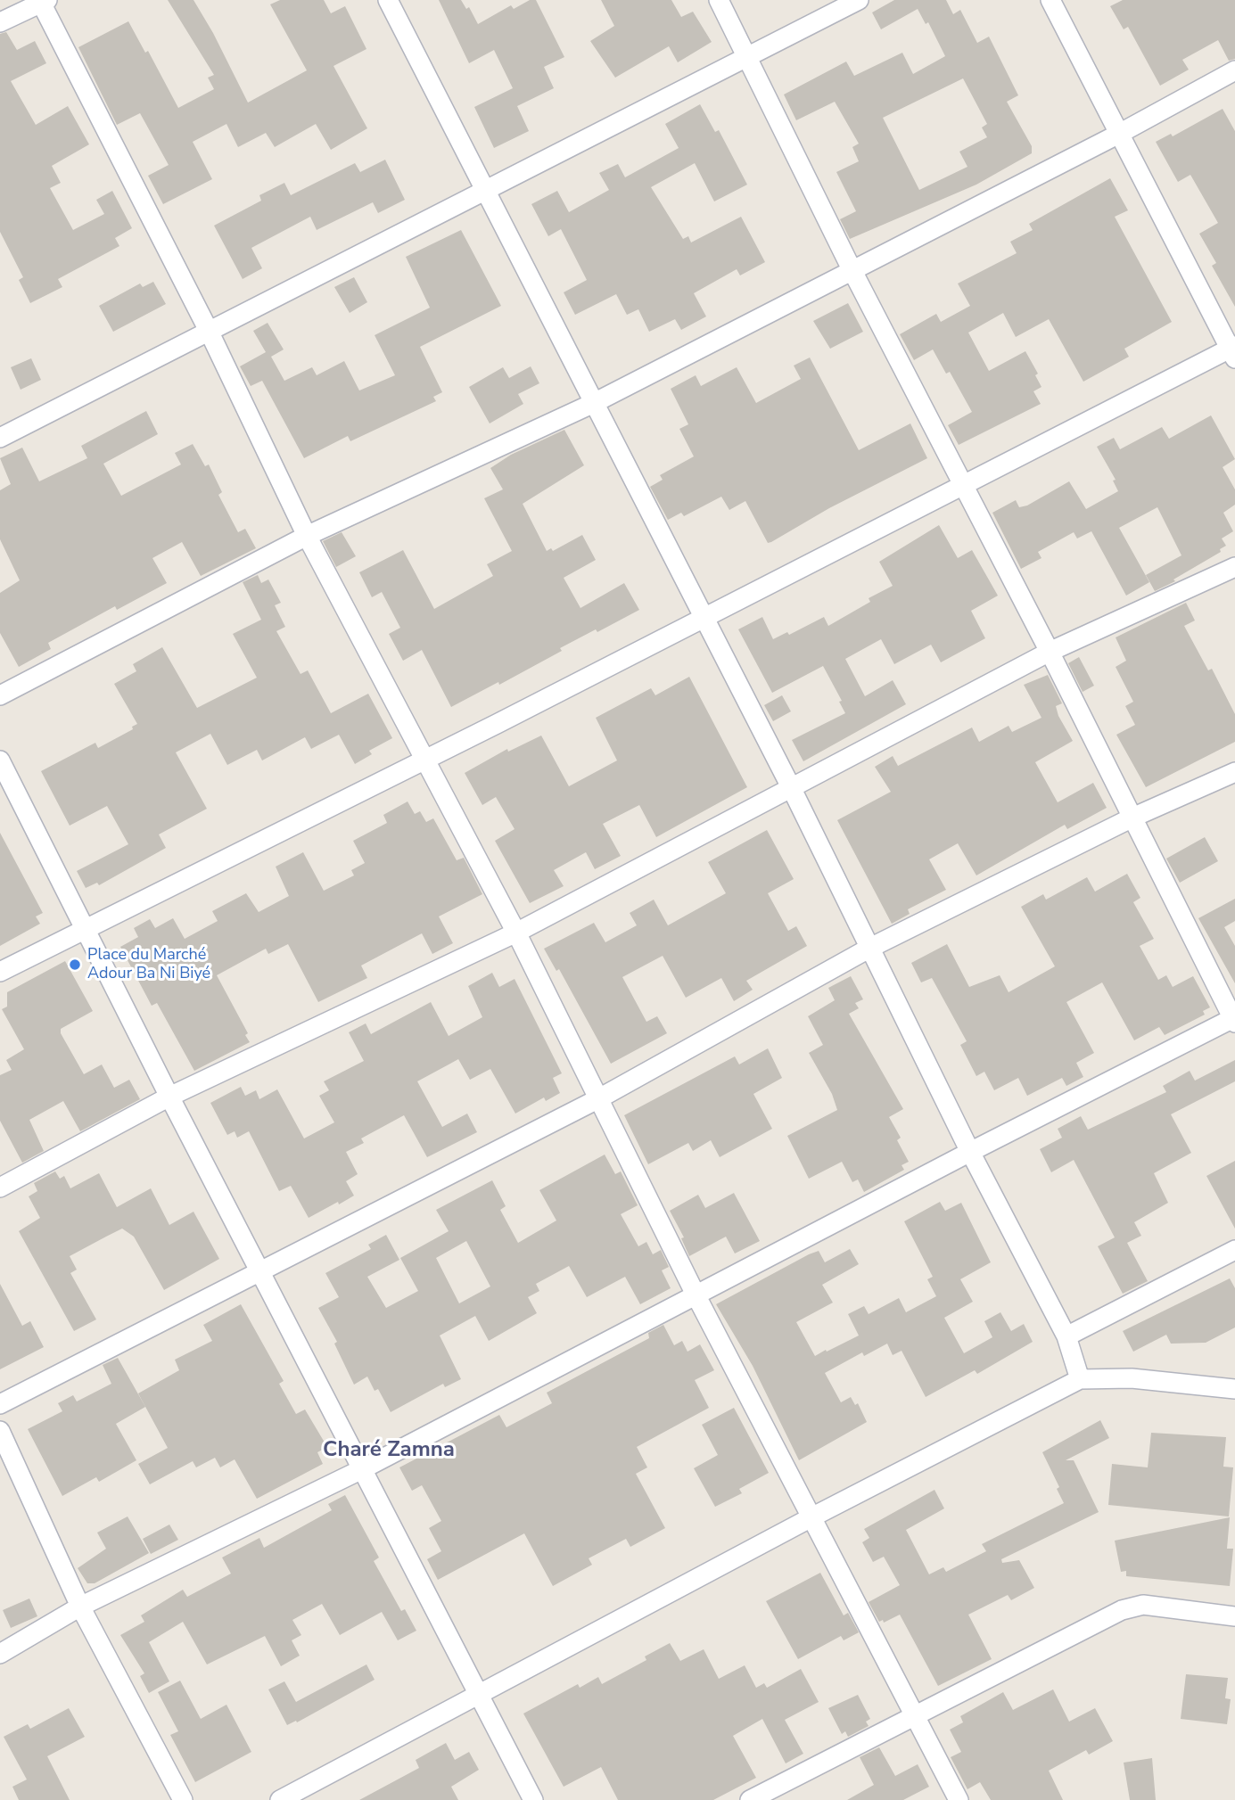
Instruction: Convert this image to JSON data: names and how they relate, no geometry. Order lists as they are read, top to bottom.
{
  "districts": ["Charé Zamna"],
  "places": ["Place du Marché Adour Ba Ni Biyé"]
}
